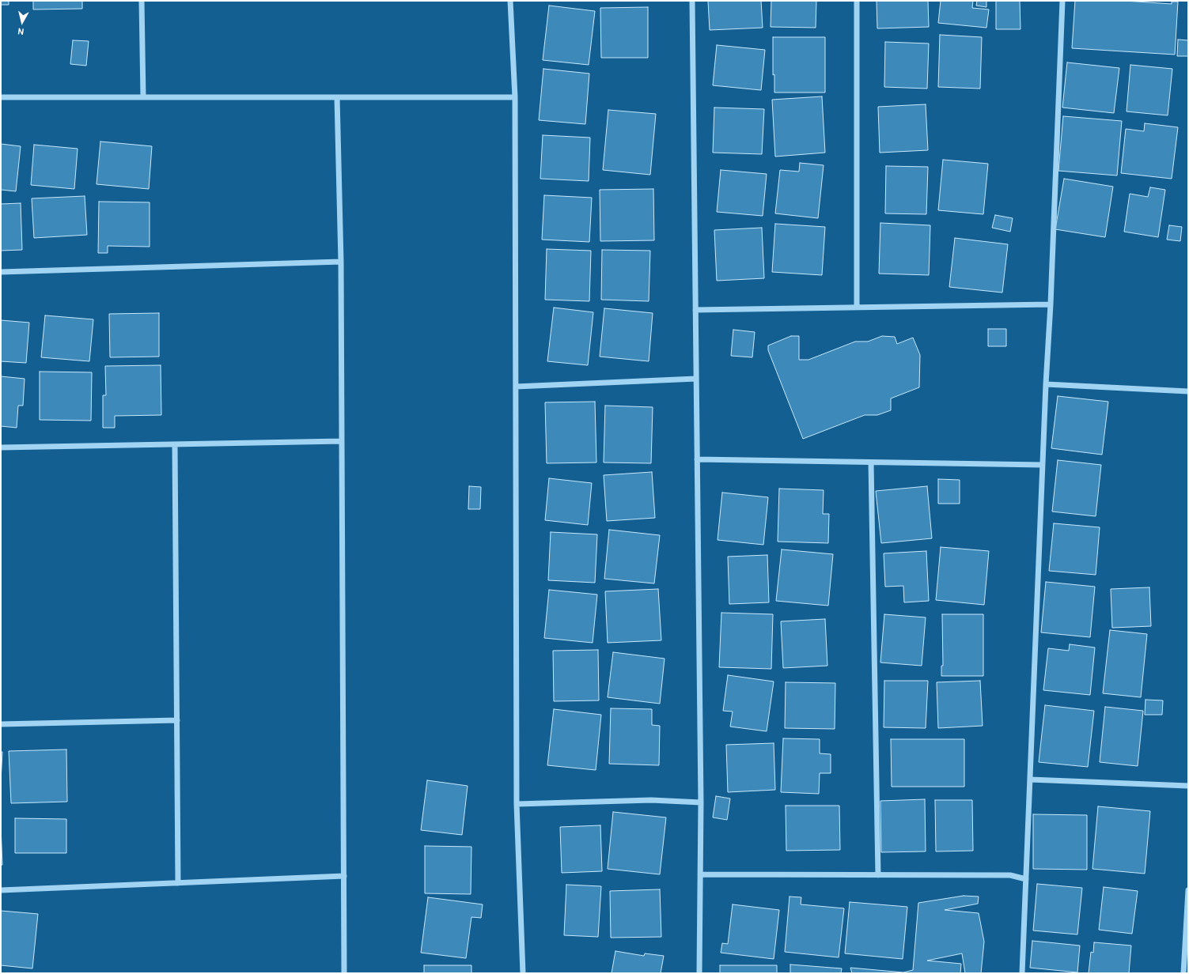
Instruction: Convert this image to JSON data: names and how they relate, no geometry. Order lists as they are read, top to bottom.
{
  "north": "bottom"
}
